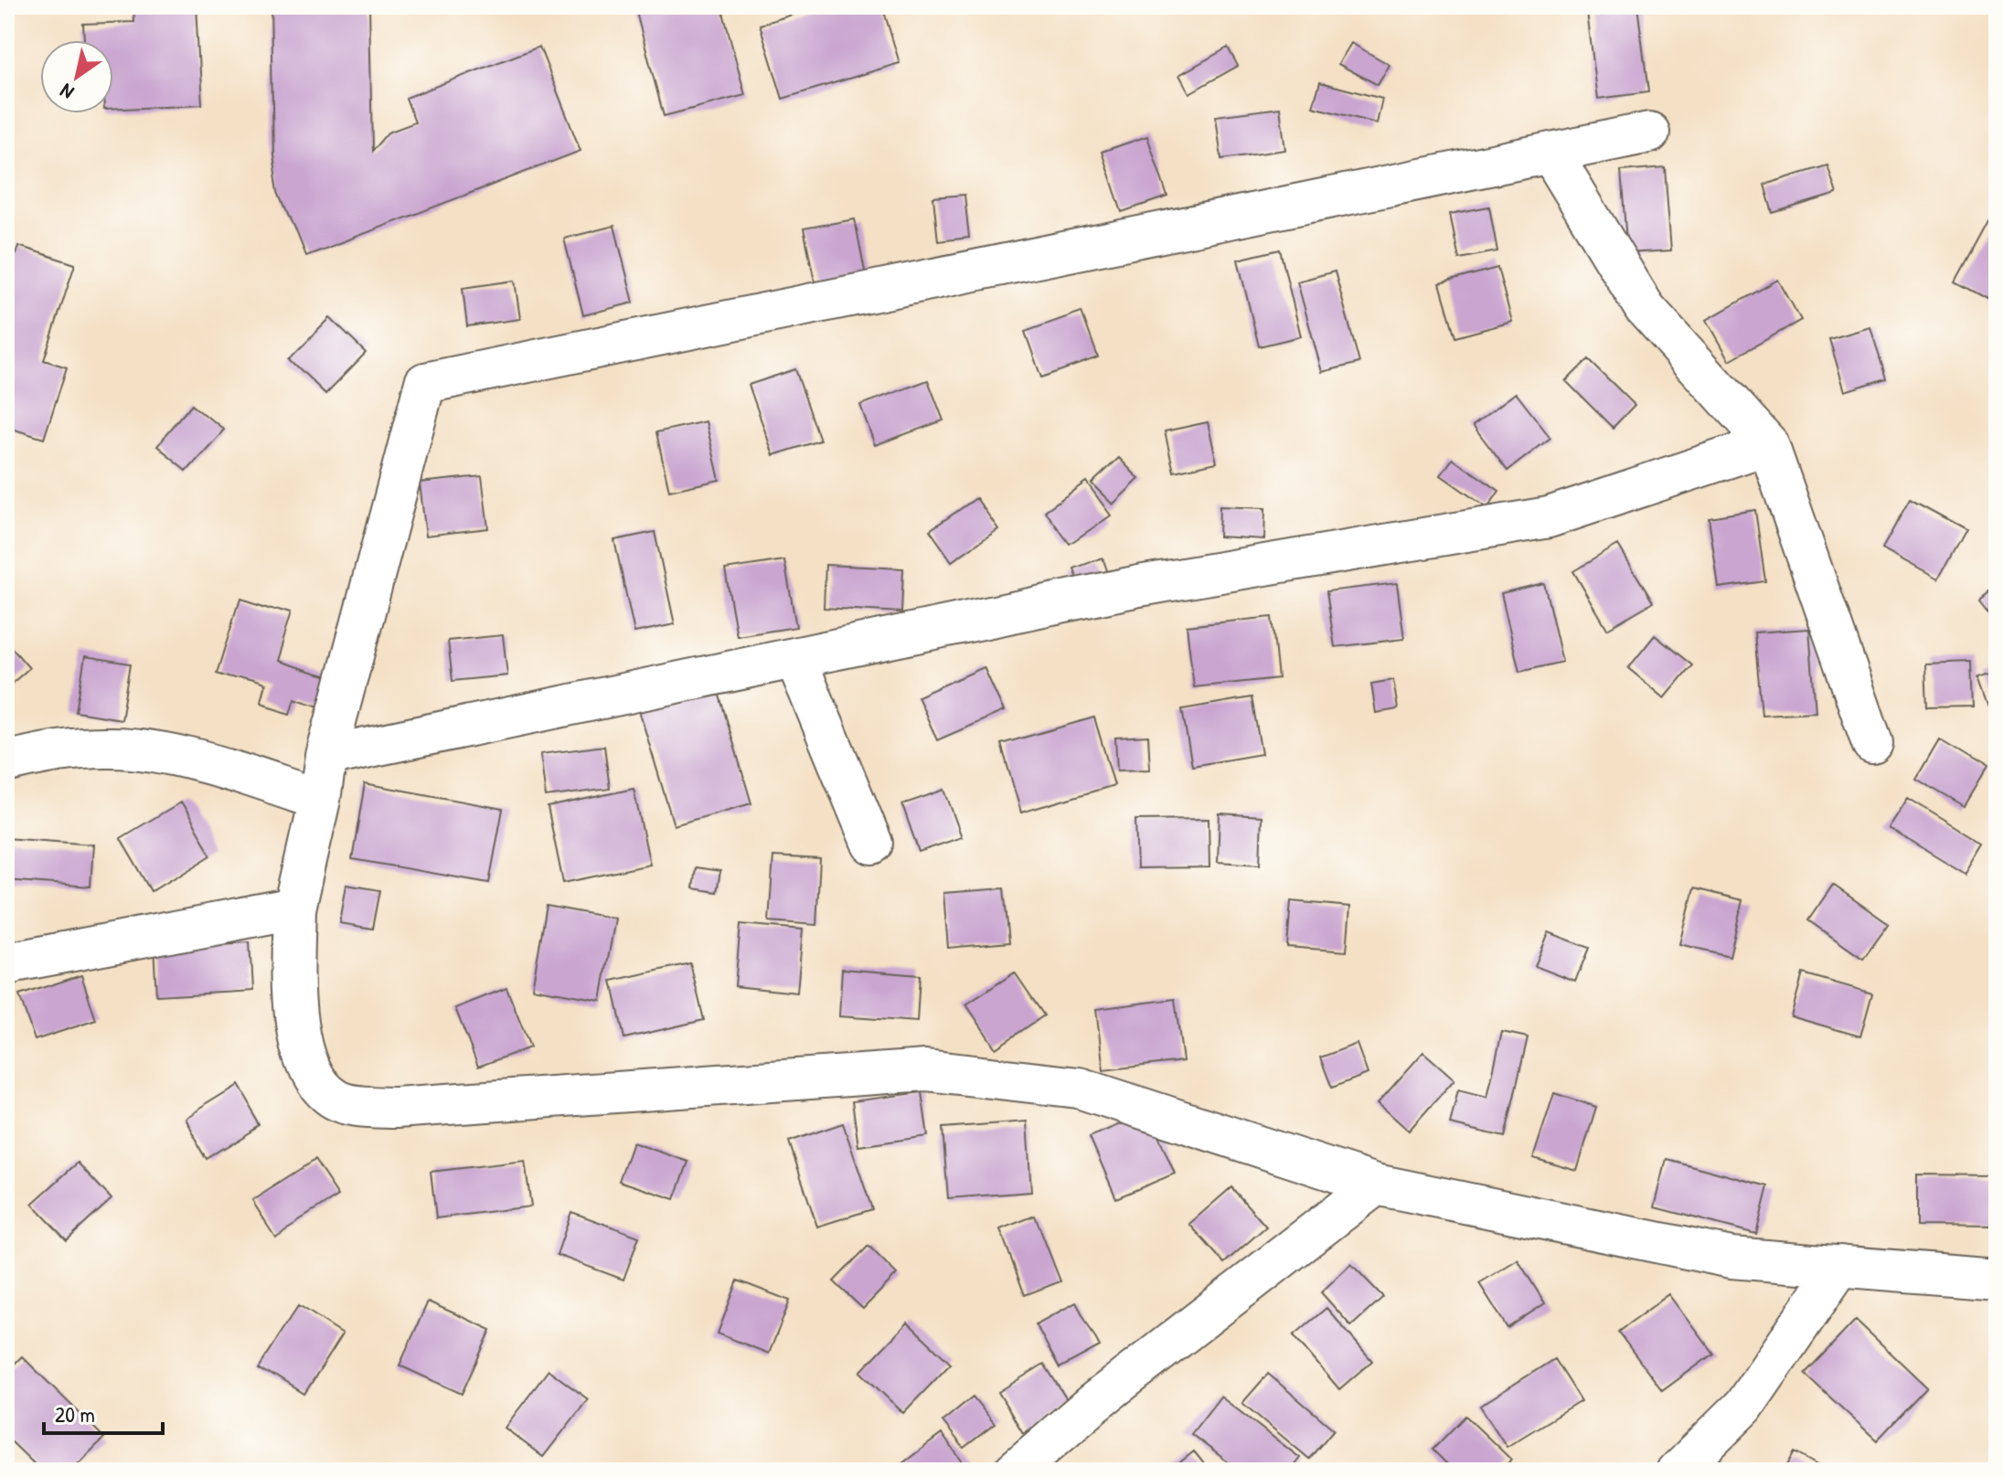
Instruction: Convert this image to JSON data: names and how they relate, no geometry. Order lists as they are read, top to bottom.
{
  "scale_bar": "20 m",
  "north": "bottom left"
}
